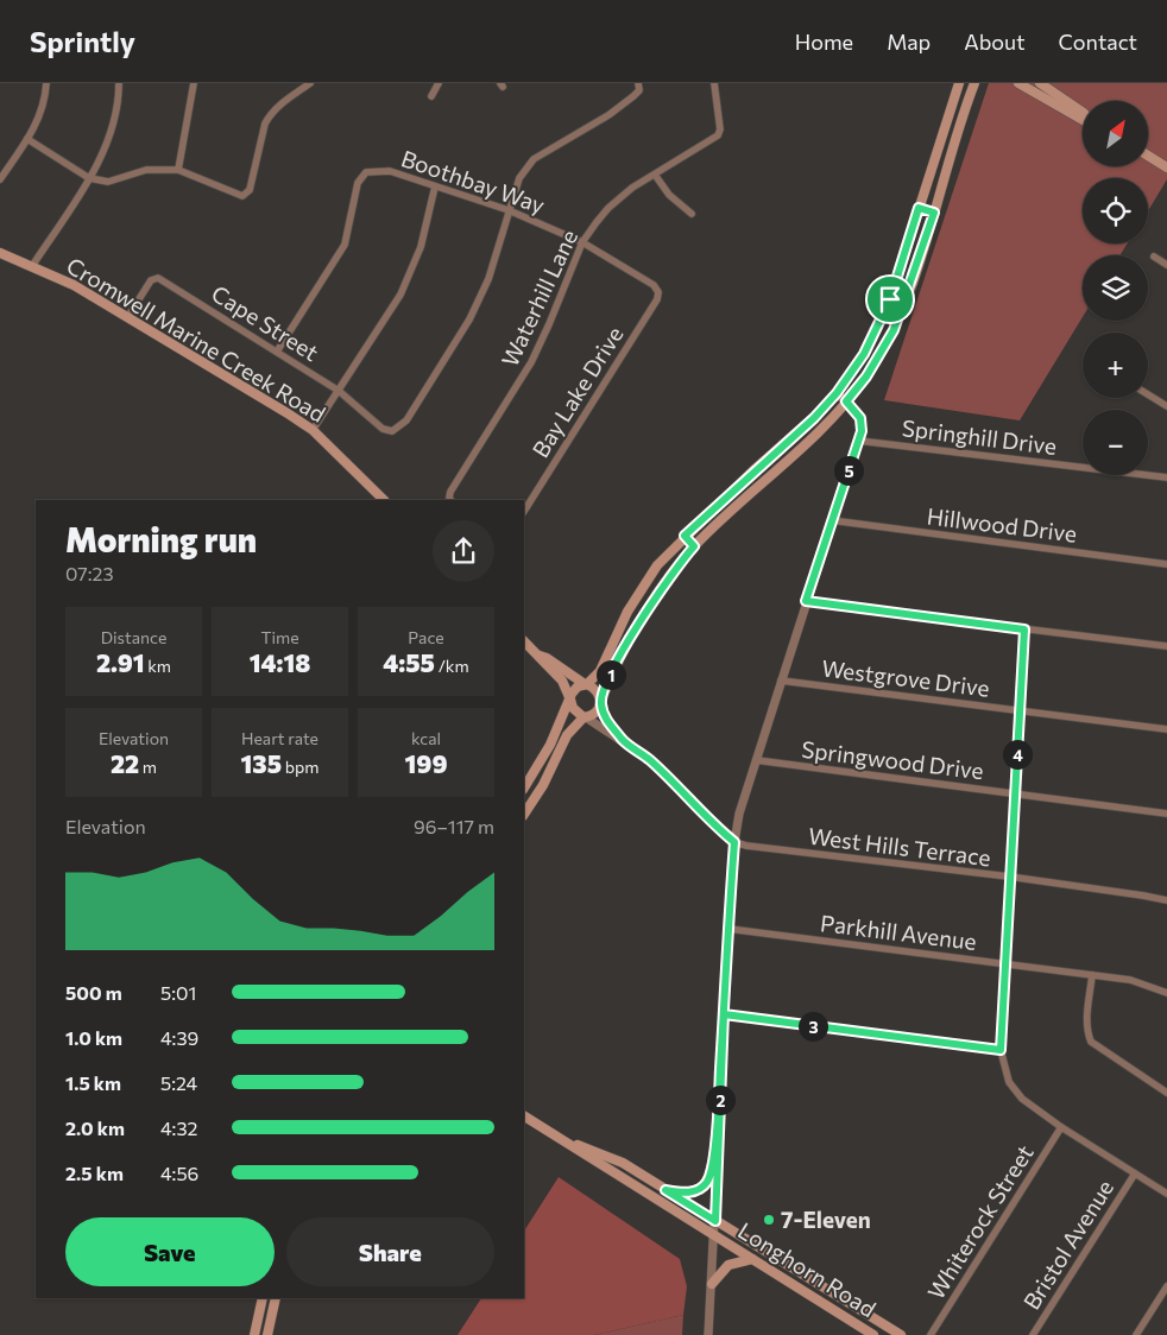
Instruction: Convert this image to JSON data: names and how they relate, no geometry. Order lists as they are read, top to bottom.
{
  "streets": {
    "main road": ["Cromwell Marine Creek Road", "Longhorn Road"],
    "street": [
      "Boothbay Way",
      "Waterhill Lane",
      "Cape Street",
      "Bay Lake Drive",
      "Springhill Drive",
      "Hillwood Drive",
      "Westgrove Drive",
      "Springwood Drive",
      "West Hills Terrace",
      "Parkhill Avenue",
      "Whiterock Street",
      "Bristol Avenue"
    ]
  },
  "crossings": [
    ["Boothbay Way", "Waterhill Lane"],
    ["Boothbay Way", "Cape Street"],
    ["Boothbay Way", "Bay Lake Drive"],
    ["Cape Street", "Cromwell Marine Creek Road"]
  ],
  "places": ["7-Eleven"],
  "north": "top right",
  "page": {
    "header": "Sprintly",
    "nav": [
      "Home",
      "Map",
      "About",
      "Contact"
    ],
    "map_buttons": ["+", "−"],
    "pins": [
      "5",
      "1",
      "4",
      "3",
      "2"
    ],
    "heading": ["Morning run", "07:23"],
    "stats": [
      ["Distance", "2.91 km"],
      ["Time", "14:18"],
      ["Pace", "4:55 /km"],
      ["Elevation", "22 m"],
      ["Heart rate", "135 bpm"],
      ["kcal", "199"]
    ],
    "chart": ["Elevation", "96–117 m"],
    "list": [
      {
        "name": "500 m",
        "note": "5:01"
      },
      {
        "name": "1.0 km",
        "note": "4:39"
      },
      {
        "name": "1.5 km",
        "note": "5:24"
      },
      {
        "name": "2.0 km",
        "note": "4:32"
      },
      {
        "name": "2.5 km",
        "note": "4:56"
      }
    ],
    "buttons": ["Save", "Share"]
  }
}
